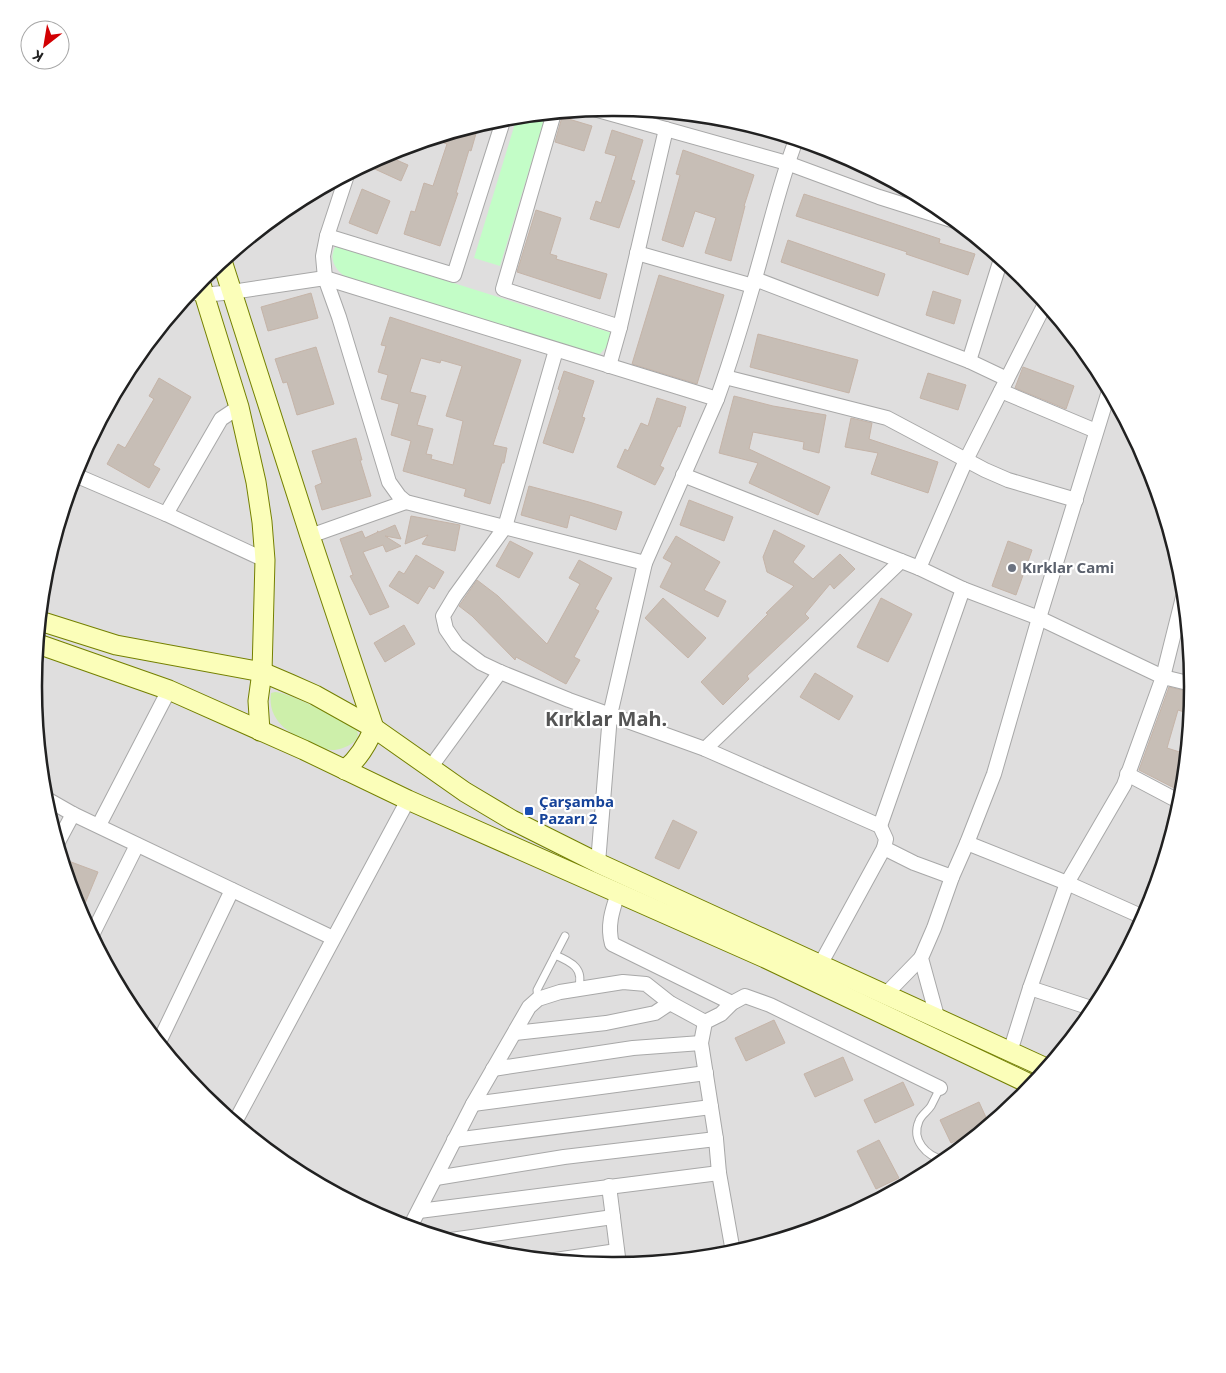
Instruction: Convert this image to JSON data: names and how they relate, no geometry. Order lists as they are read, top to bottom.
{
  "districts": ["Kırklar Mah."],
  "places": {
    "other": ["Kırklar Cami"],
    "transit": ["Çarşamba Pazarı 2"]
  },
  "north": "bottom left"
}
